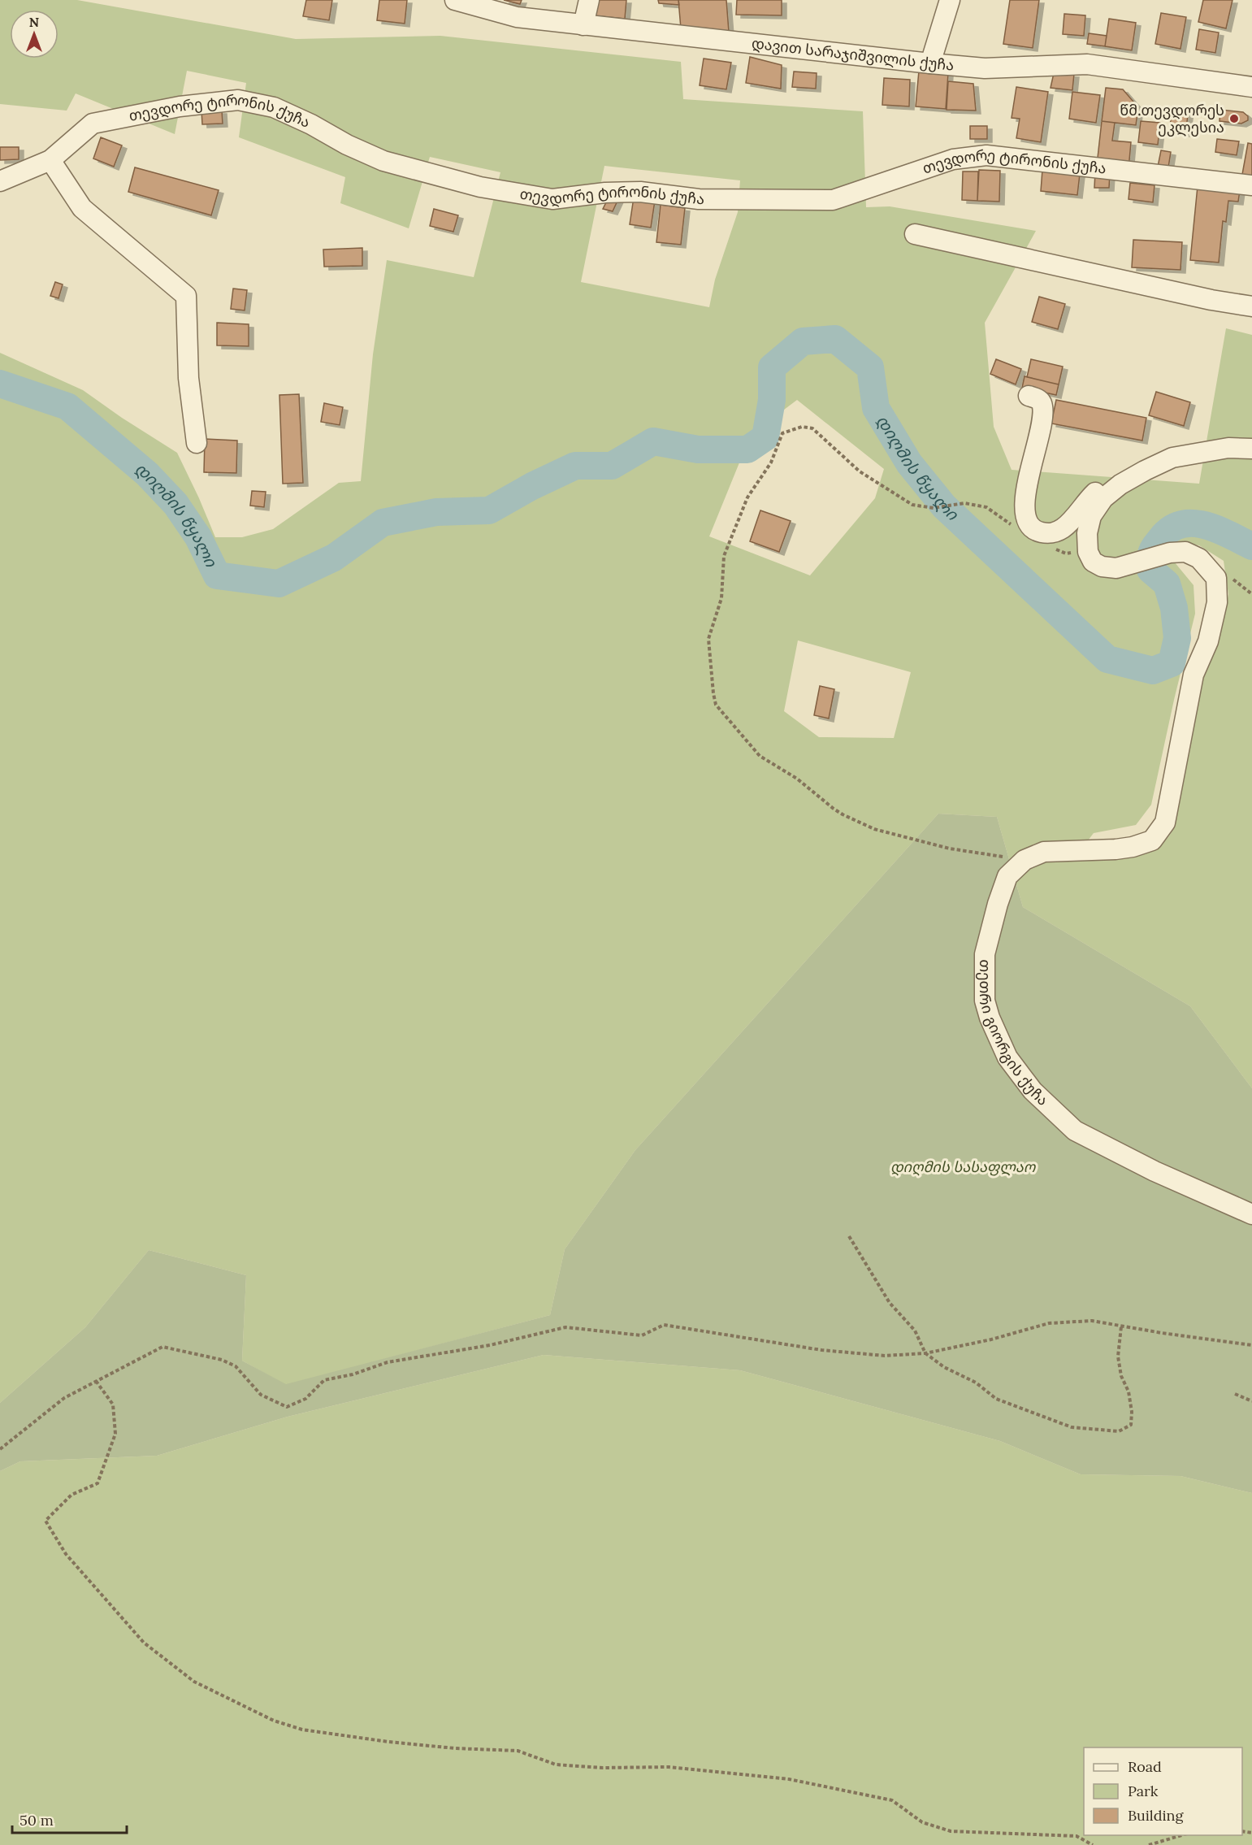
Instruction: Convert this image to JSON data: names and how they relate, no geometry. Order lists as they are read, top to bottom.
{
  "streets": {
    "street": ["დავით სარაჯიშვილის ქუჩა", "თევდორე ტირონის ქუჩა", "თეთრი გიორგის ქუჩა"]
  },
  "water": ["დიღმის წყალი"],
  "parks": ["დიღმის სასაფლაო"],
  "places": ["წმ.თევდორეს ეკლესია"],
  "legend": ["Road", "Park", "Building"],
  "scale_bar": "50 m",
  "north": "top"
}
